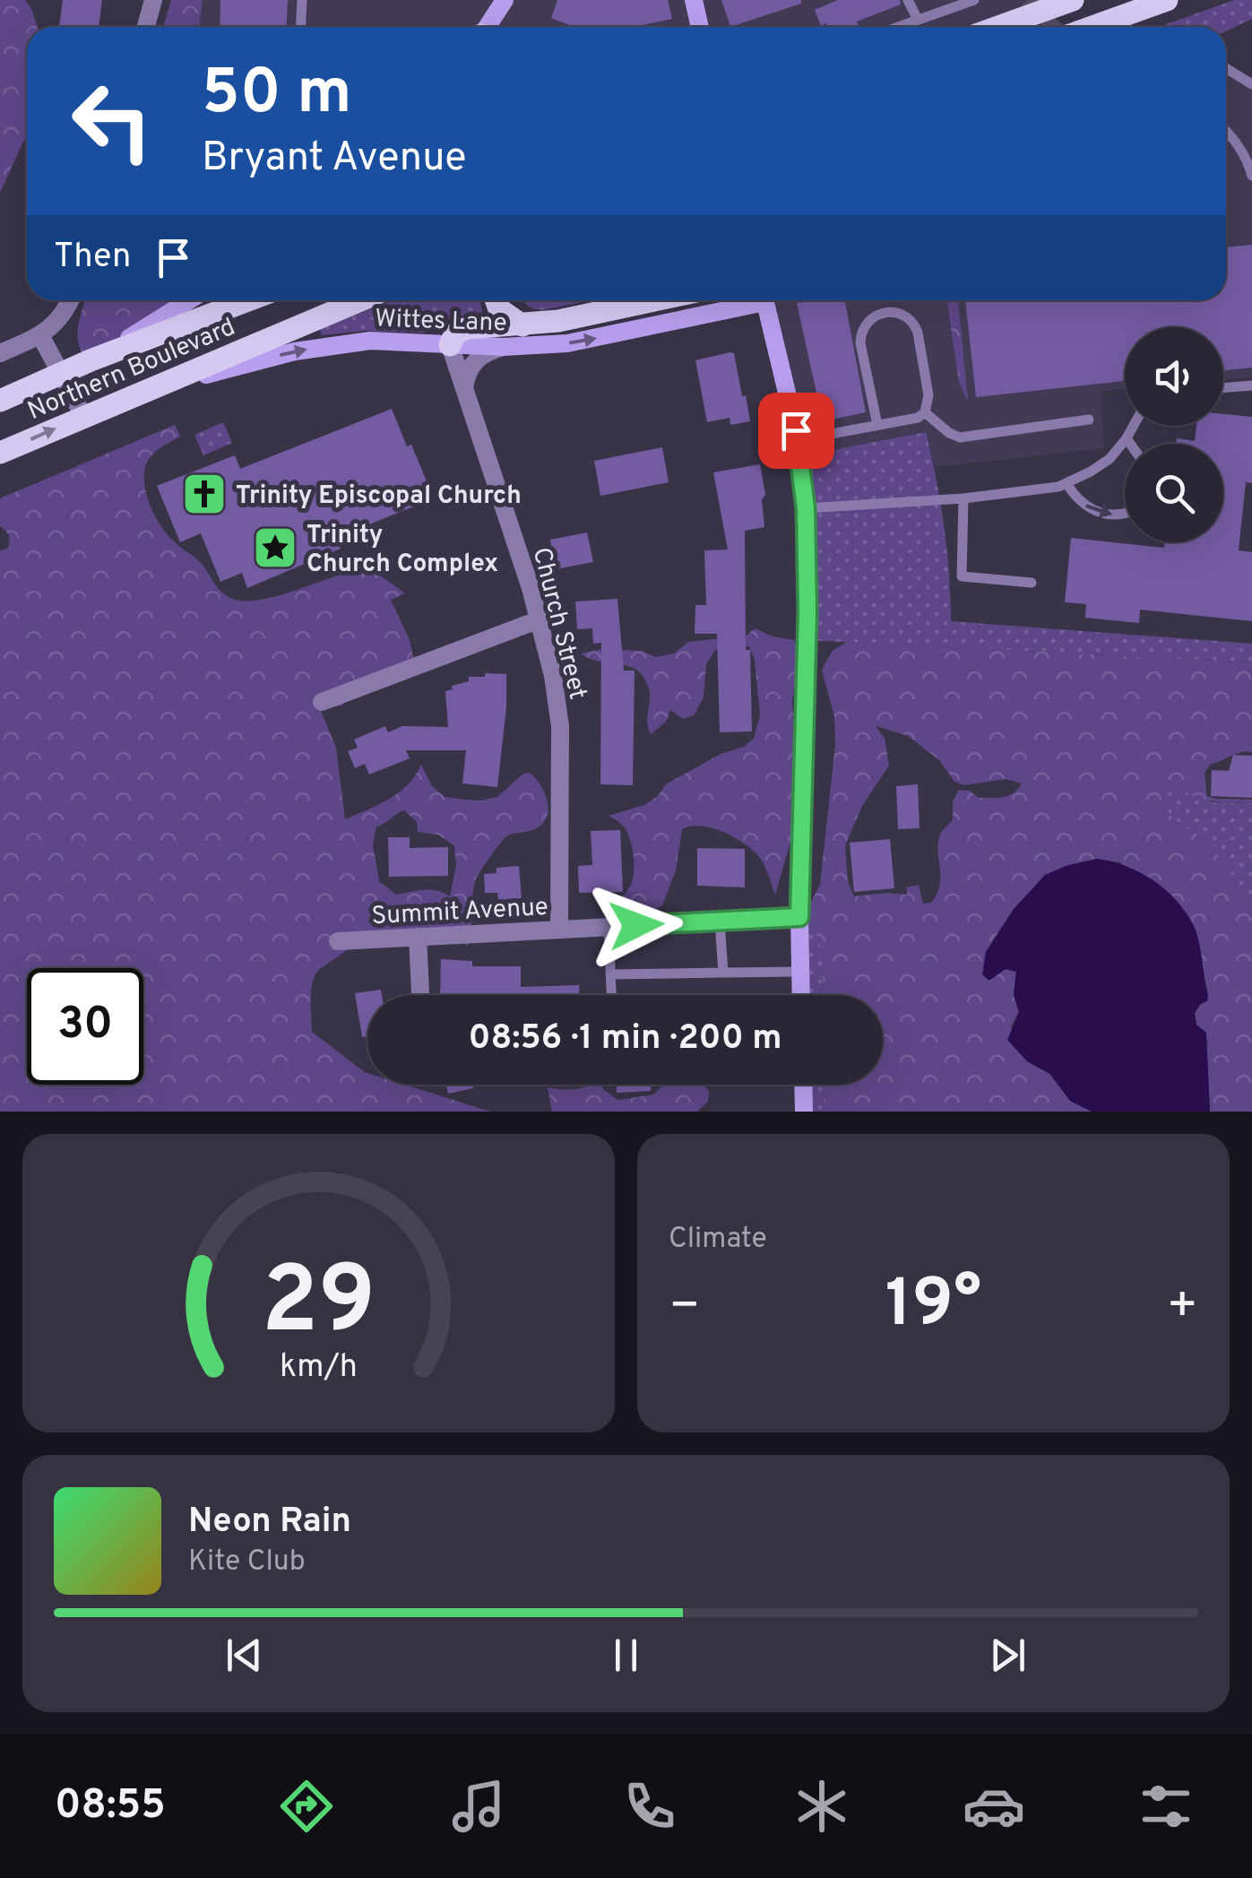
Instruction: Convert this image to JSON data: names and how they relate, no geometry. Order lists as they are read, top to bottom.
{
  "streets": {
    "main road": ["Wittes Lane", "Northern Boulevard"],
    "street": ["Church Street", "Summit Avenue"]
  },
  "crossings": [
    ["Wittes Lane", "Northern Boulevard"],
    ["Wittes Lane", "Church Street"],
    ["Church Street", "Summit Avenue"]
  ],
  "places": {
    "church": ["Trinity Episcopal Church"],
    "place": ["Trinity Church Complex"]
  },
  "page": {
    "turn": ["50 m", "Bryant Avenue"],
    "then": "Then",
    "limit": "30",
    "trip": "08:56 · 1 min · 200 m",
    "tile": "Climate",
    "heat": ["−", "19°", "+"],
    "song": ["Neon Rain", "Kite Club"],
    "tabs": "08:55",
    "gauge": ["29", "km/h"]
  }
}
